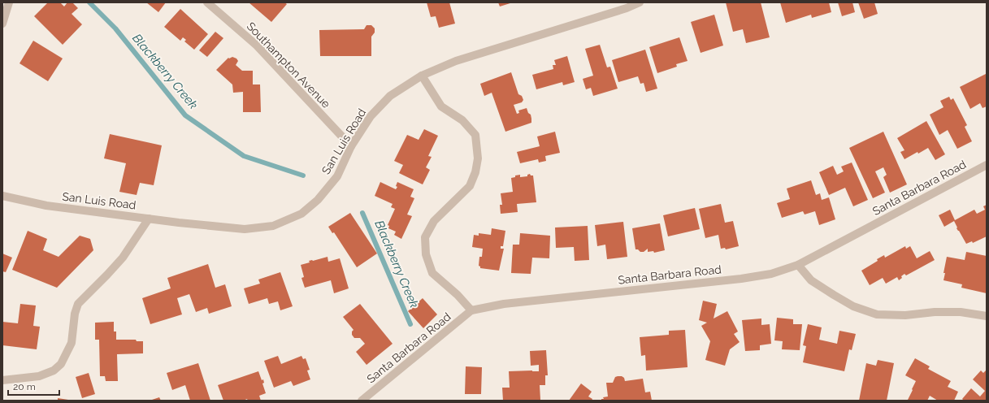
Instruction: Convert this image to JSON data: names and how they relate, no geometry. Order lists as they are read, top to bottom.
{
  "streets": {
    "street": ["Southampton Avenue", "San Luis Road", "Santa Barbara Road"]
  },
  "crossings": [
    ["Southampton Avenue", "San Luis Road"]
  ],
  "water": ["Blackberry Creek"],
  "scale_bar": "20 m"
}
